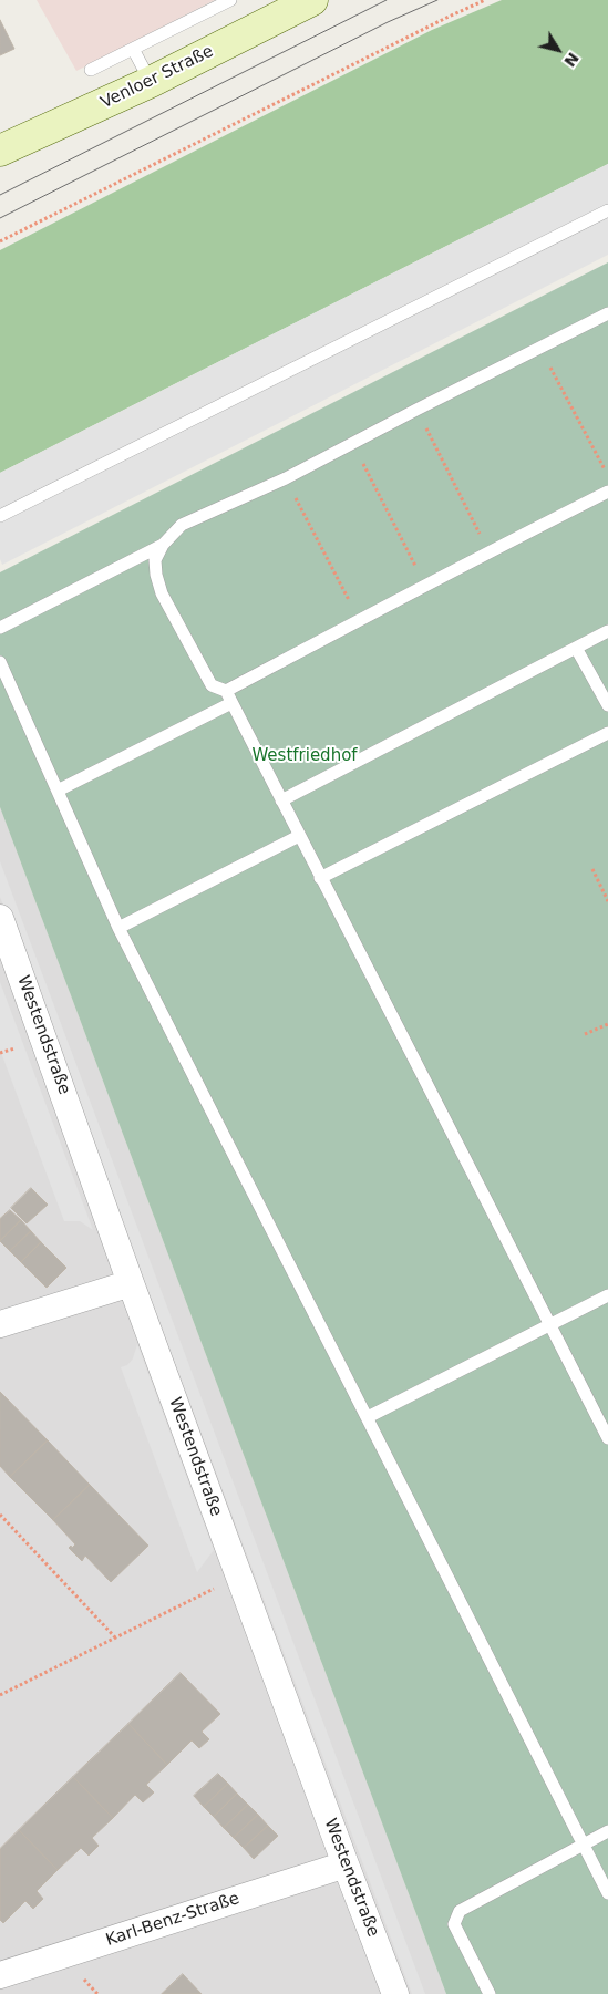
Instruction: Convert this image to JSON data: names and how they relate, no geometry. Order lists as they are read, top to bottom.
{
  "streets": {
    "main road": ["Venloer Straße"],
    "street": ["Westendstraße", "Karl-Benz-Straße"]
  },
  "crossings": [
    ["Westendstraße", "Karl-Benz-Straße"]
  ],
  "parks": ["Westfriedhof"],
  "north": "bottom right"
}
